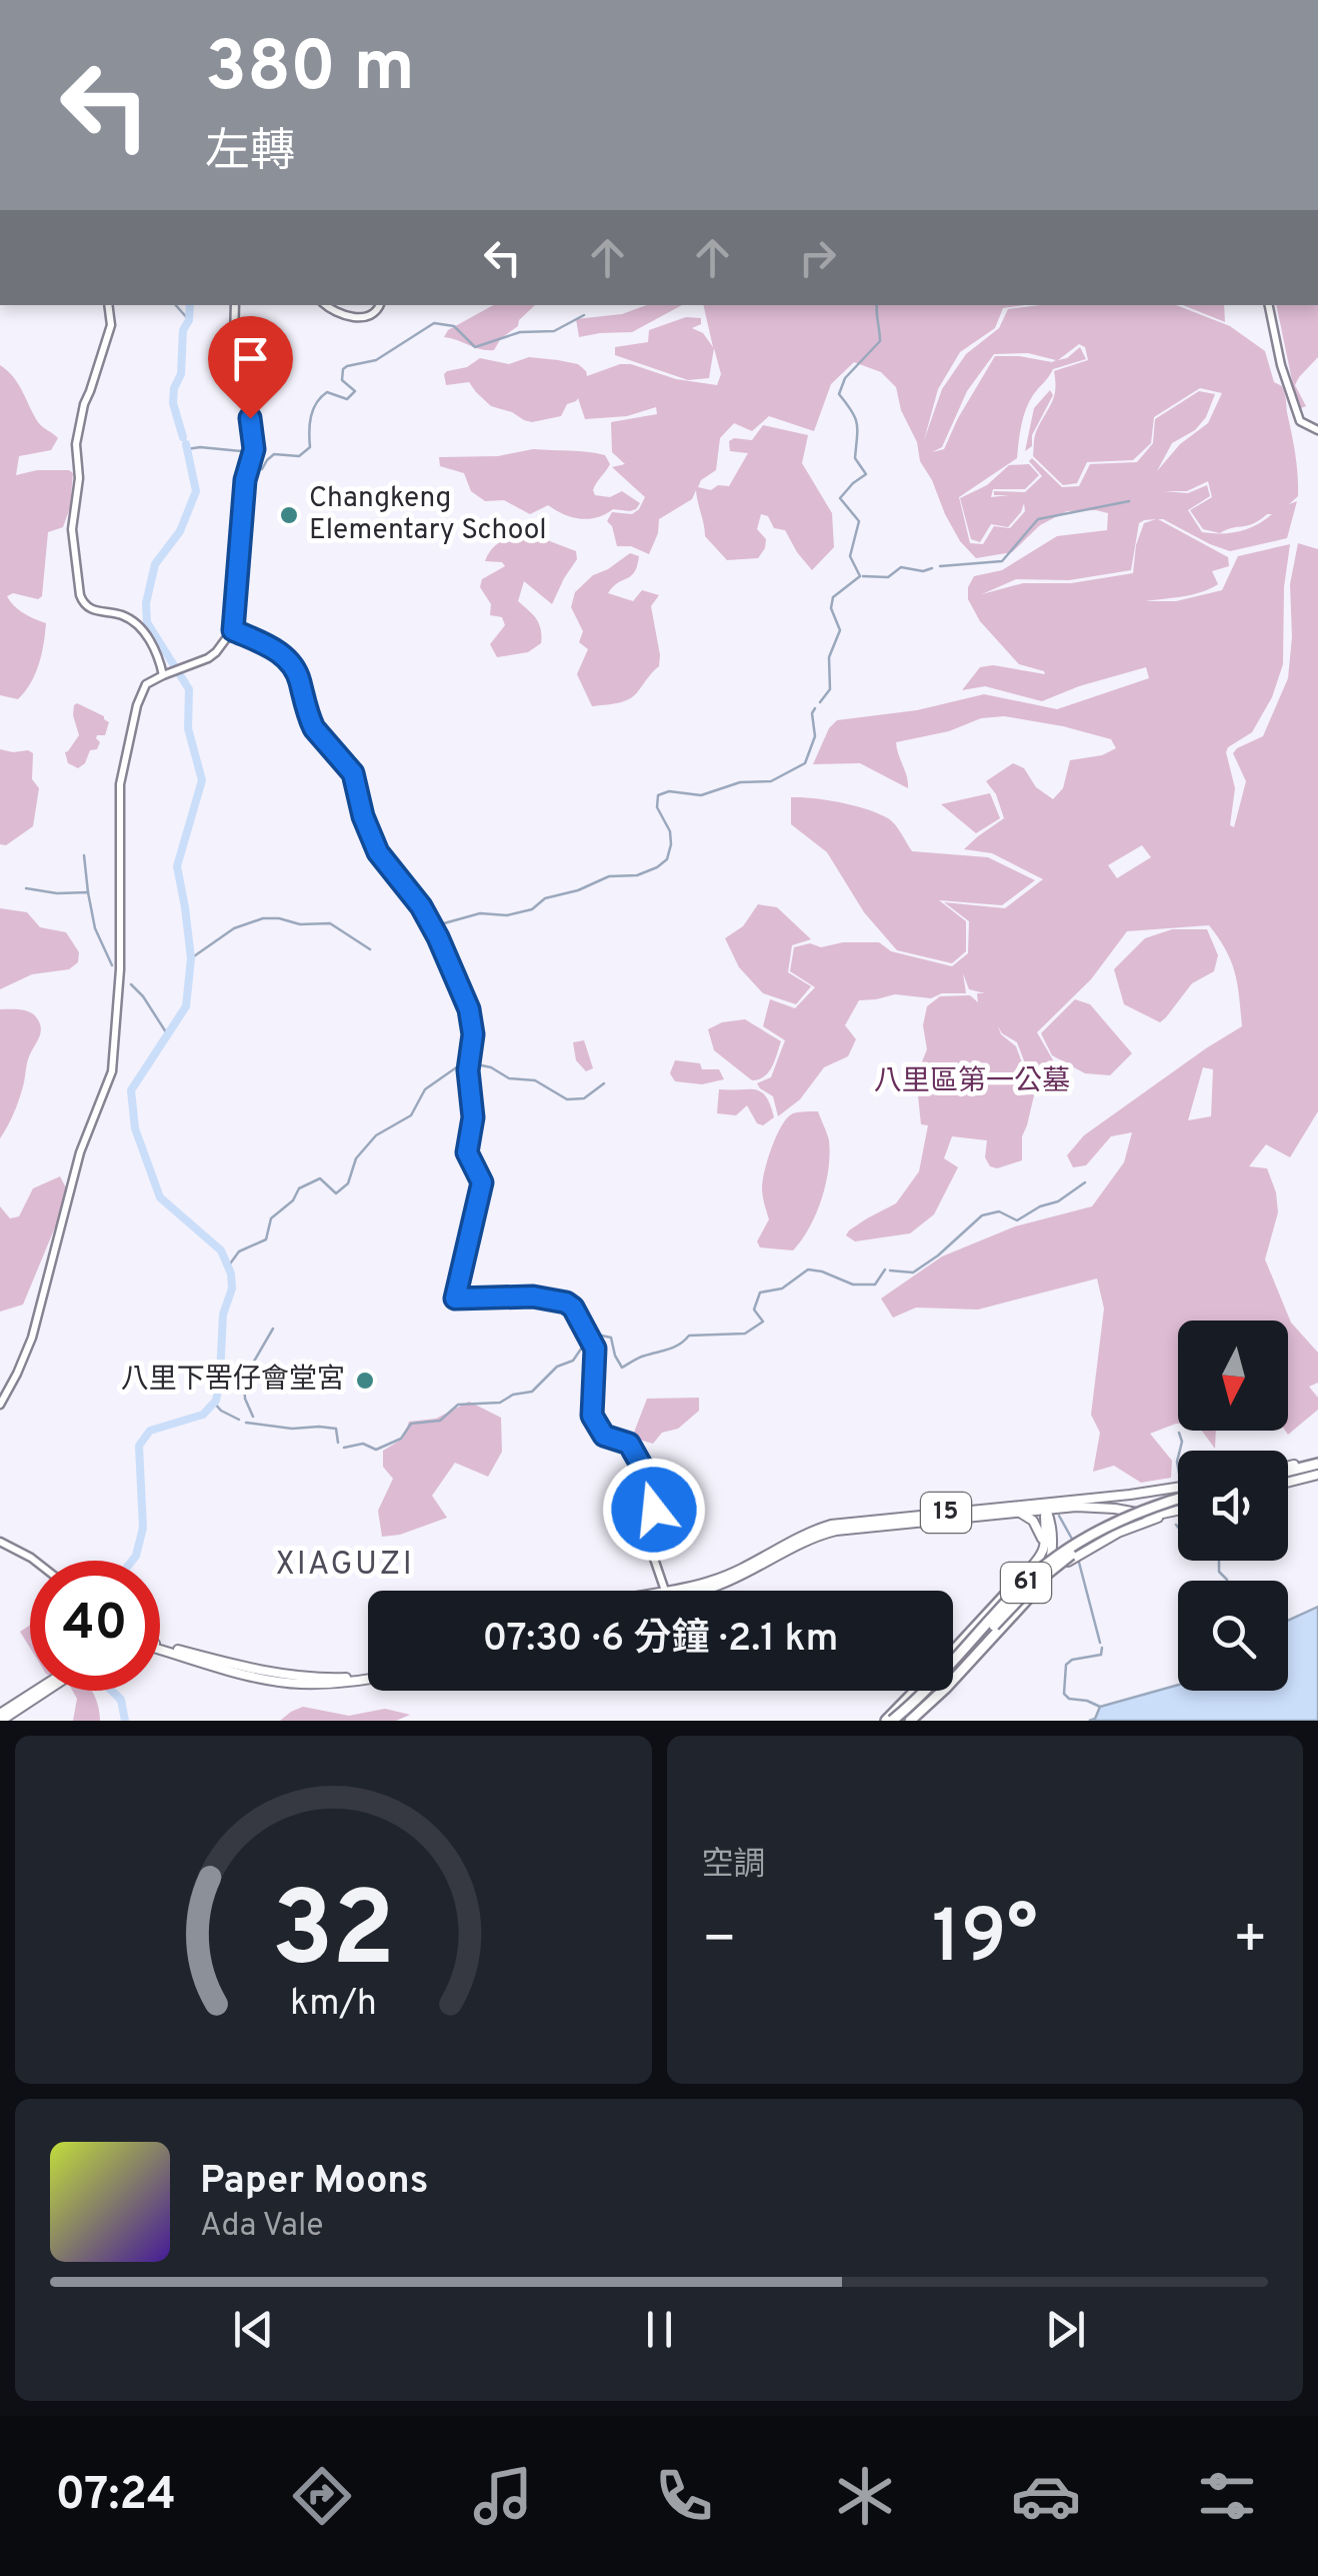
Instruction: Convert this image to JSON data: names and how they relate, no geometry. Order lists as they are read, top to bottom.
{
  "streets": {
    "highway": ["61"],
    "main road": ["15"]
  },
  "districts": ["XIAGUZI"],
  "parks": ["八里區第一公墓"],
  "places": ["Changkeng Elementary School", "八里下罟仔會堂宮"],
  "north": "bottom",
  "page": {
    "turn": ["380 m", "左轉"],
    "limit": "40",
    "trip": "07:30 · 6 分鐘 · 2.1 km",
    "tile": "空調",
    "heat": ["−", "19°", "+"],
    "song": ["Paper Moons", "Ada Vale"],
    "tabs": "07:24",
    "gauge": ["32", "km/h"]
  }
}
